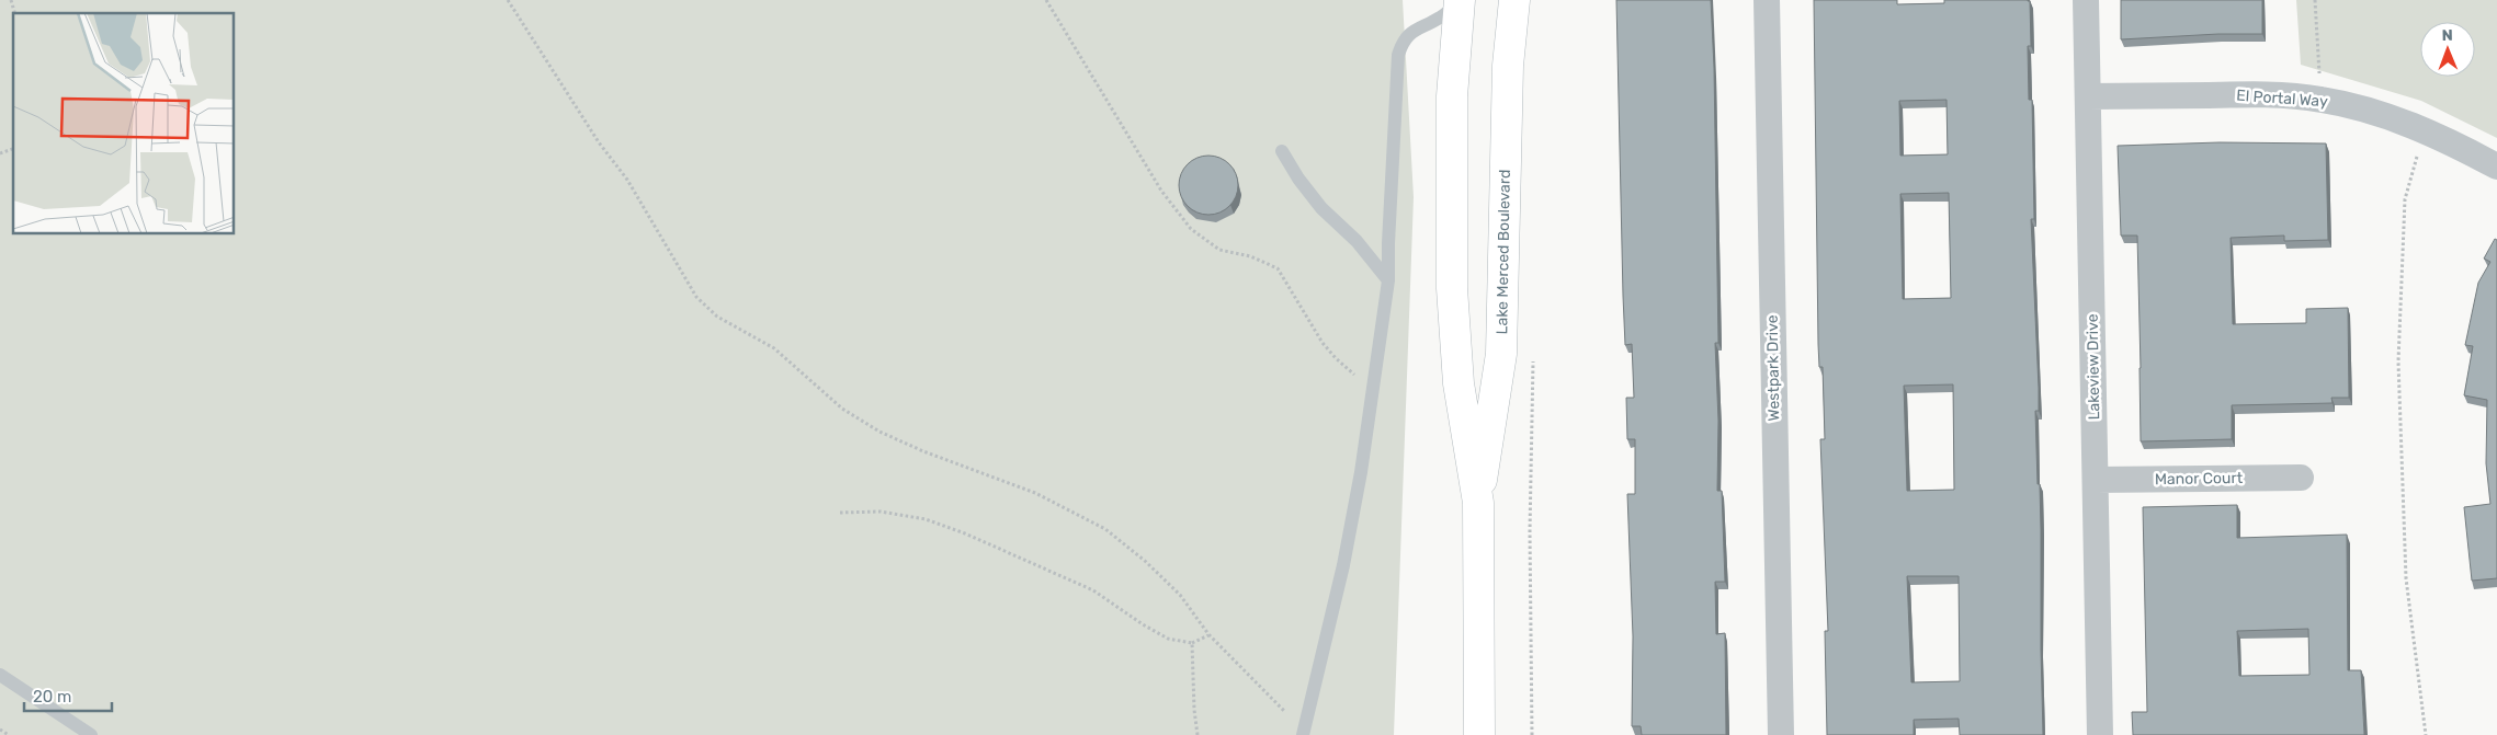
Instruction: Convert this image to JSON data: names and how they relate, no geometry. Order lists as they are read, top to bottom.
{
  "streets": {
    "main road": ["Lake Merced Boulevard"],
    "street": [
      "El Portal Way",
      "Lakeview Drive",
      "Westpark Drive",
      "Manor Court"
    ]
  },
  "crossings": [
    ["El Portal Way", "Lakeview Drive"],
    ["Lakeview Drive", "Manor Court"]
  ],
  "scale_bar": "20 m",
  "north": "top"
}
